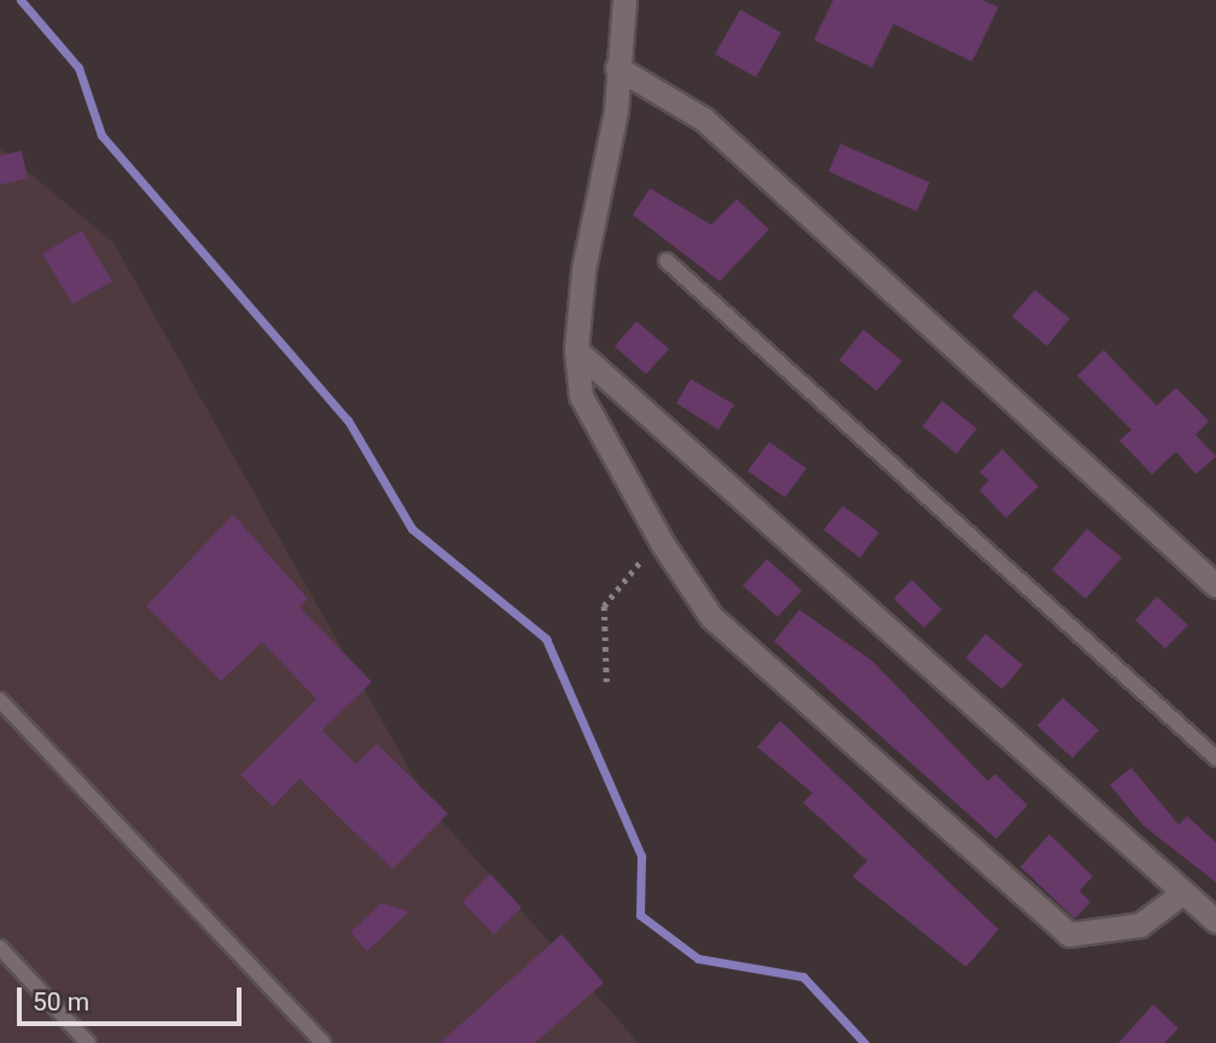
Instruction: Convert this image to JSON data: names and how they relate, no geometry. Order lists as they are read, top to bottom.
{
  "scale_bar": "50 m"
}
